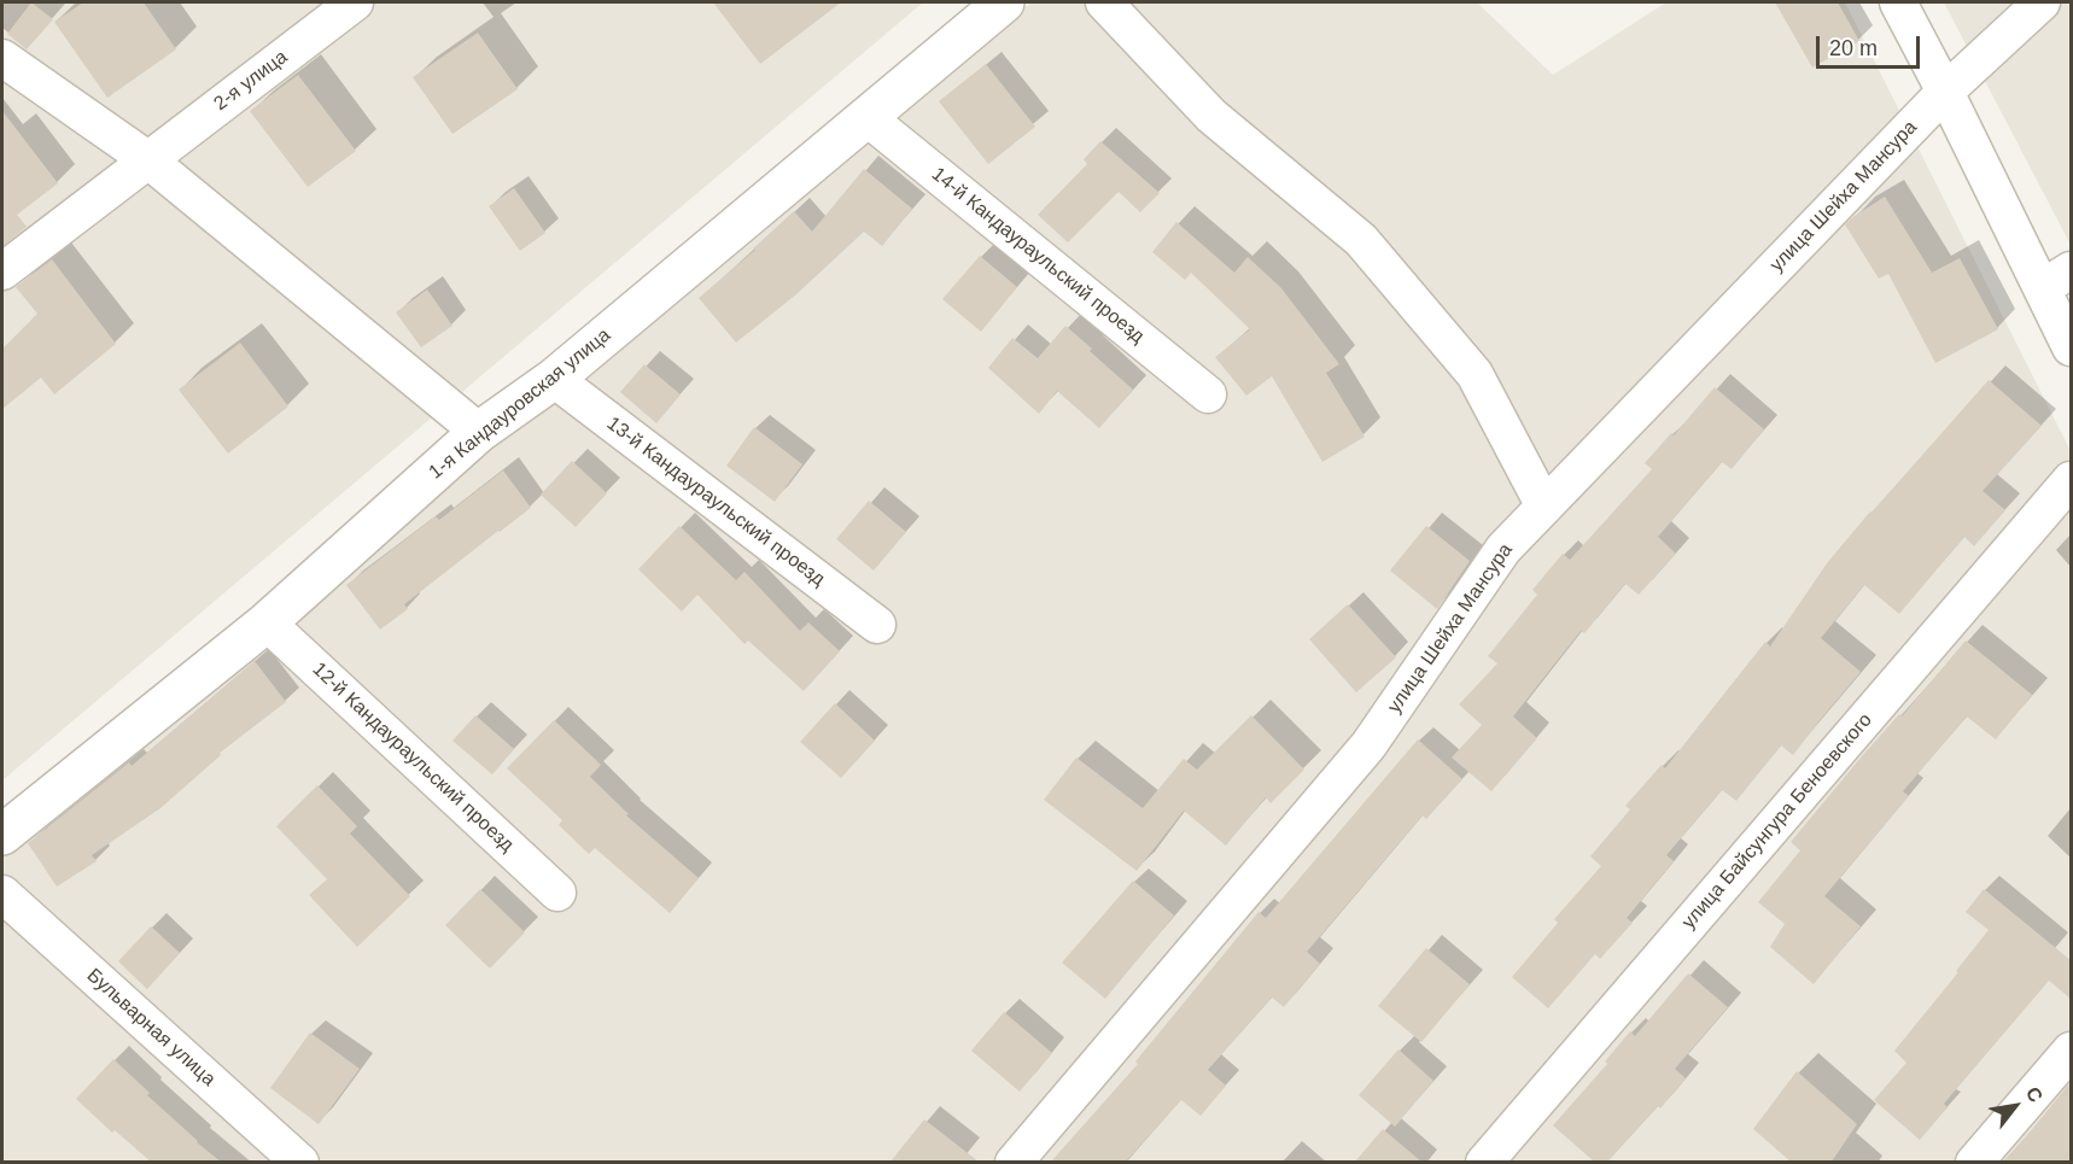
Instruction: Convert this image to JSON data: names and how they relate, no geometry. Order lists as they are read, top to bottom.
{
  "streets": {
    "street": [
      "2-я улица",
      "улица Шейха Мансура",
      "14-й Кандаураульский проезд",
      "1-я Кандауровская улица",
      "13-й Кандаураульский проезд",
      "12-й Кандаураульский проезд",
      "улица Байсунгура Беноевского",
      "Бульварная улица"
    ]
  },
  "crossings": [
    ["14-й Кандаураульский проезд", "1-я Кандауровская улица"],
    ["1-я Кандауровская улица", "13-й Кандаураульский проезд"],
    ["1-я Кандауровская улица", "12-й Кандаураульский проезд"]
  ],
  "scale_bar": "20 m",
  "north": "top right"
}
